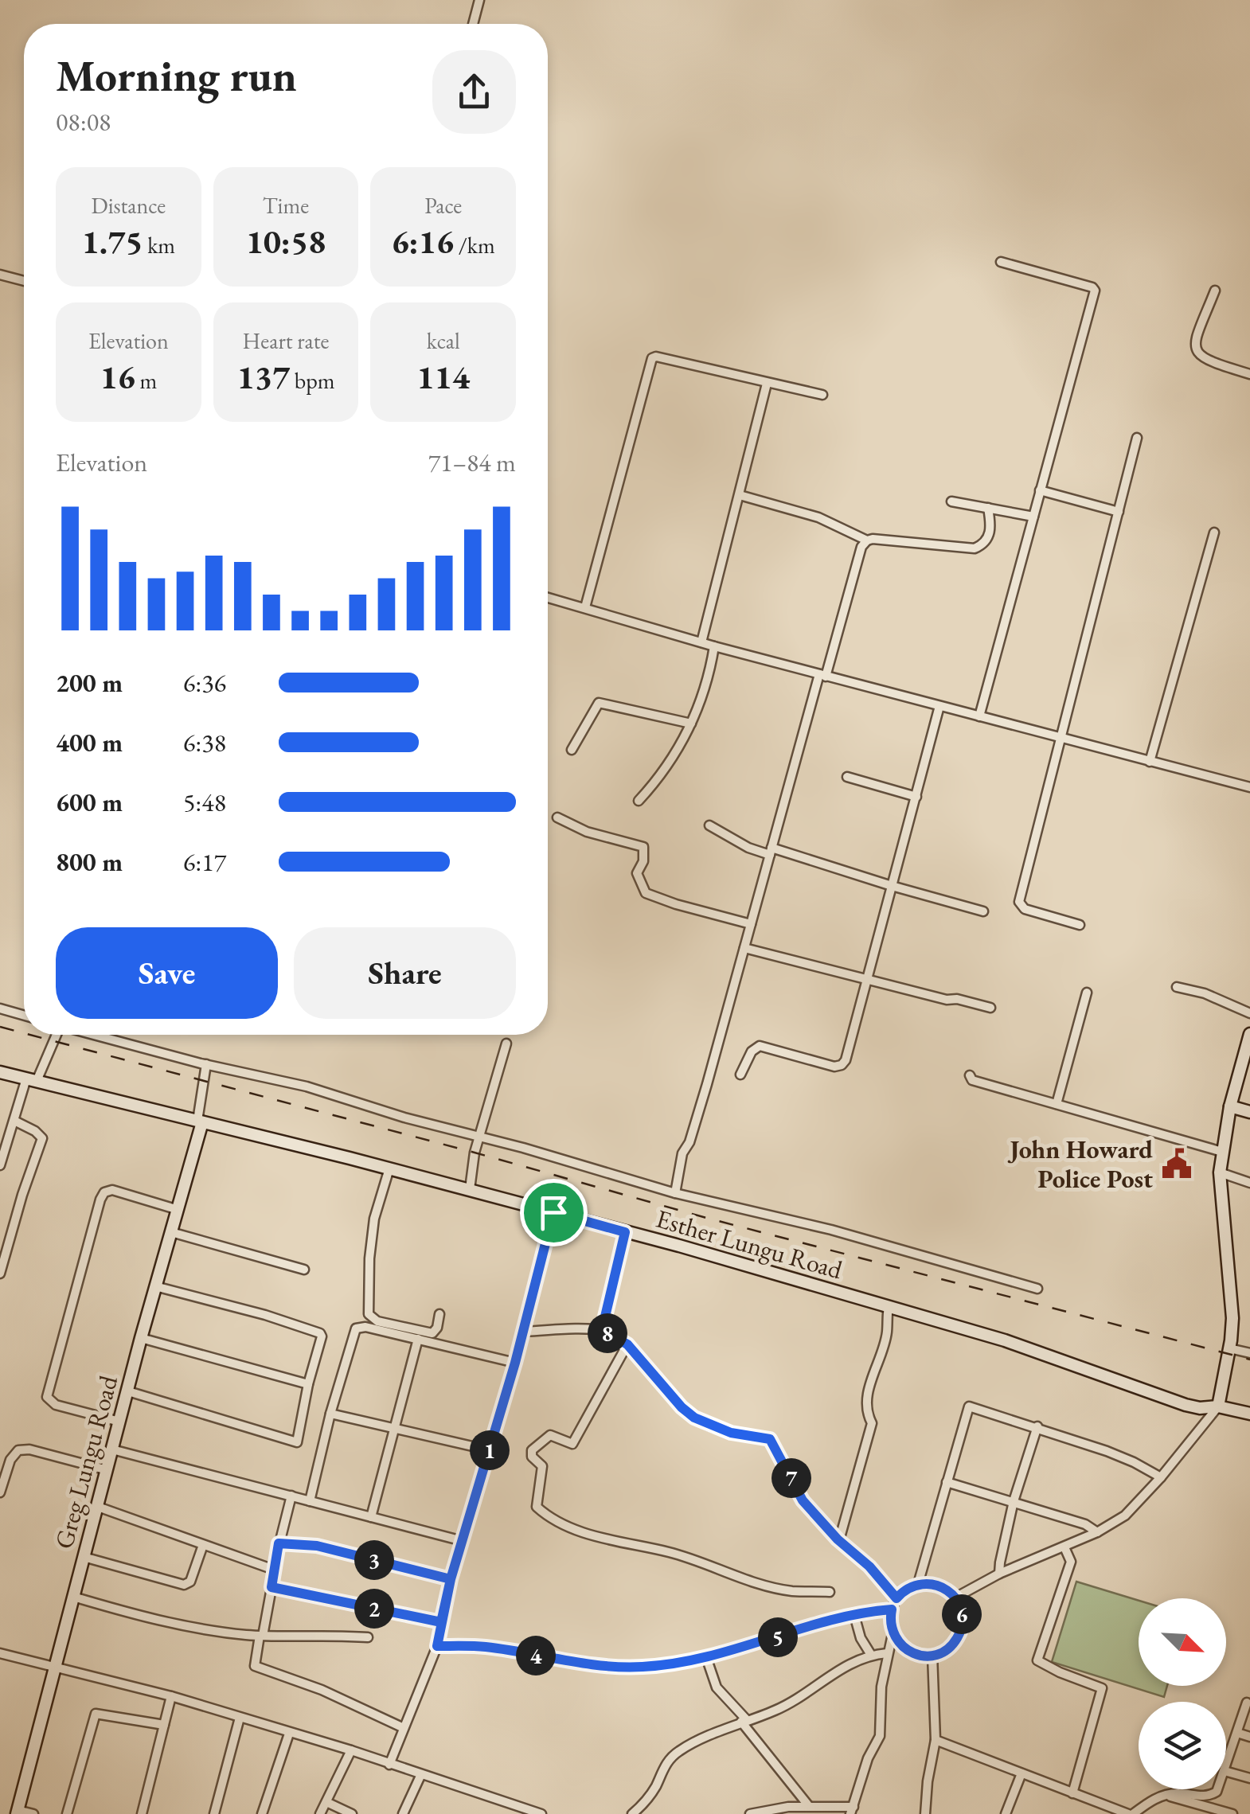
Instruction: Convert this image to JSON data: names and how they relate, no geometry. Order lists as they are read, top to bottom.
{
  "streets": {
    "street": ["Esther Lungu Road", "Greg Lungu Road"]
  },
  "crossings": [
    ["Esther Lungu Road", "Greg Lungu Road"]
  ],
  "places": {
    "public building": ["John Howard Police Post"]
  },
  "north": "bottom right",
  "page": {
    "heading": ["Morning run", "08:08"],
    "stats": [
      ["Distance", "1.75 km"],
      ["Time", "10:58"],
      ["Pace", "6:16 /km"],
      ["Elevation", "16 m"],
      ["Heart rate", "137 bpm"],
      ["kcal", "114"]
    ],
    "chart": ["Elevation", "71–84 m"],
    "list": [
      {
        "name": "200 m",
        "note": "6:36"
      },
      {
        "name": "400 m",
        "note": "6:38"
      },
      {
        "name": "600 m",
        "note": "5:48"
      },
      {
        "name": "800 m",
        "note": "6:17"
      }
    ],
    "buttons": ["Save", "Share"],
    "pins": [
      "8",
      "1",
      "7",
      "3",
      "2",
      "6",
      "5",
      "4"
    ]
  }
}
